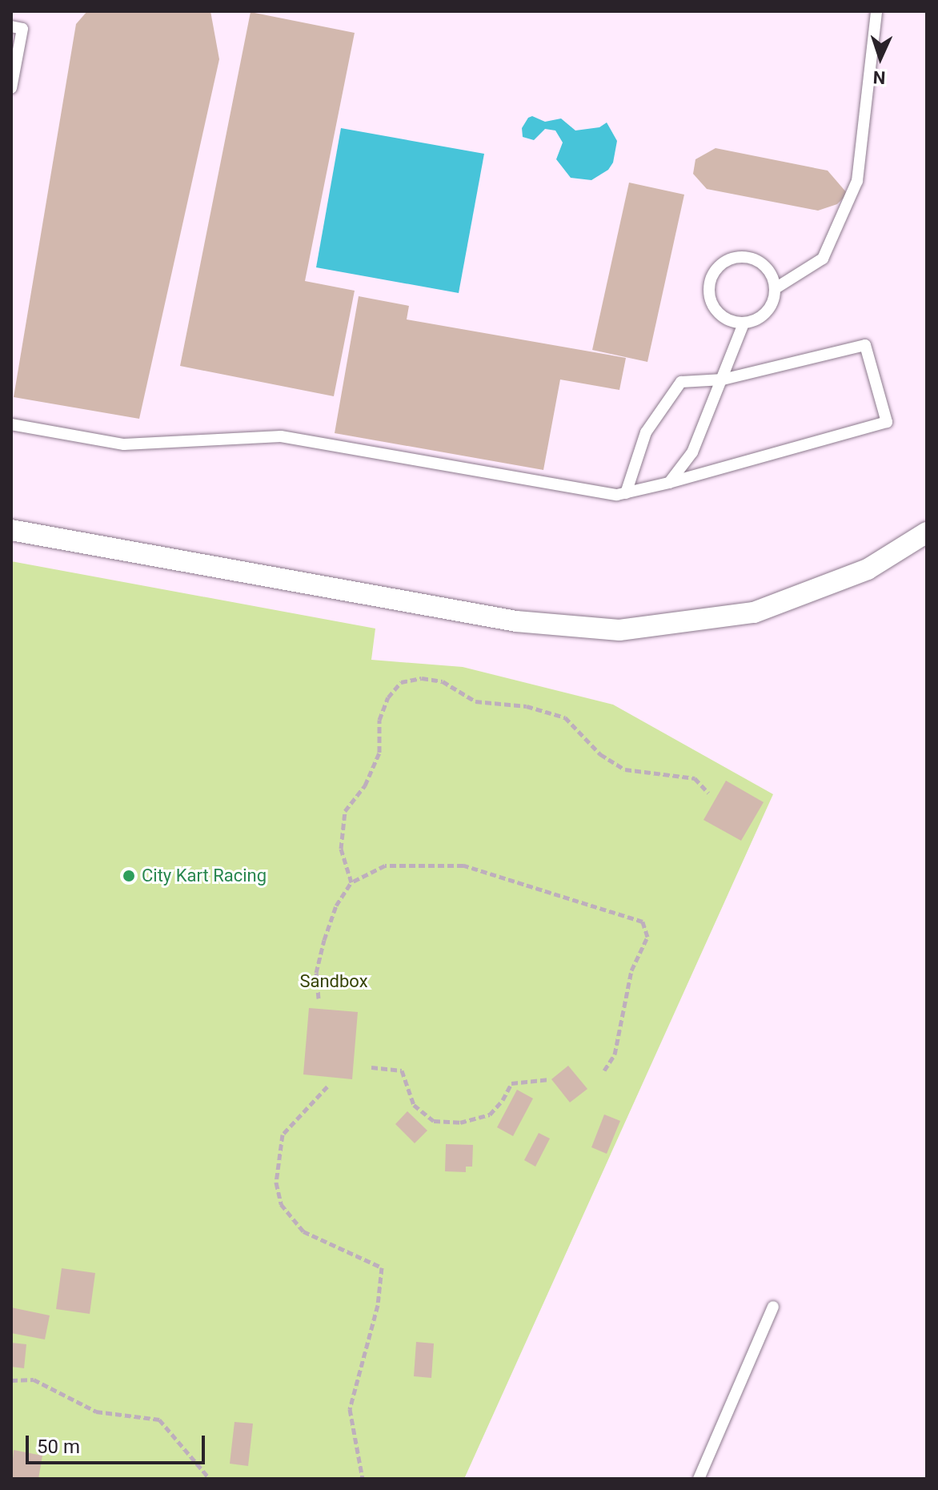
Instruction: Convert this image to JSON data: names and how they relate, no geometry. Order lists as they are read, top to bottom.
{
  "parks": ["Sandbox"],
  "places": ["City Kart Racing"],
  "scale_bar": "50 m",
  "north": "bottom"
}
